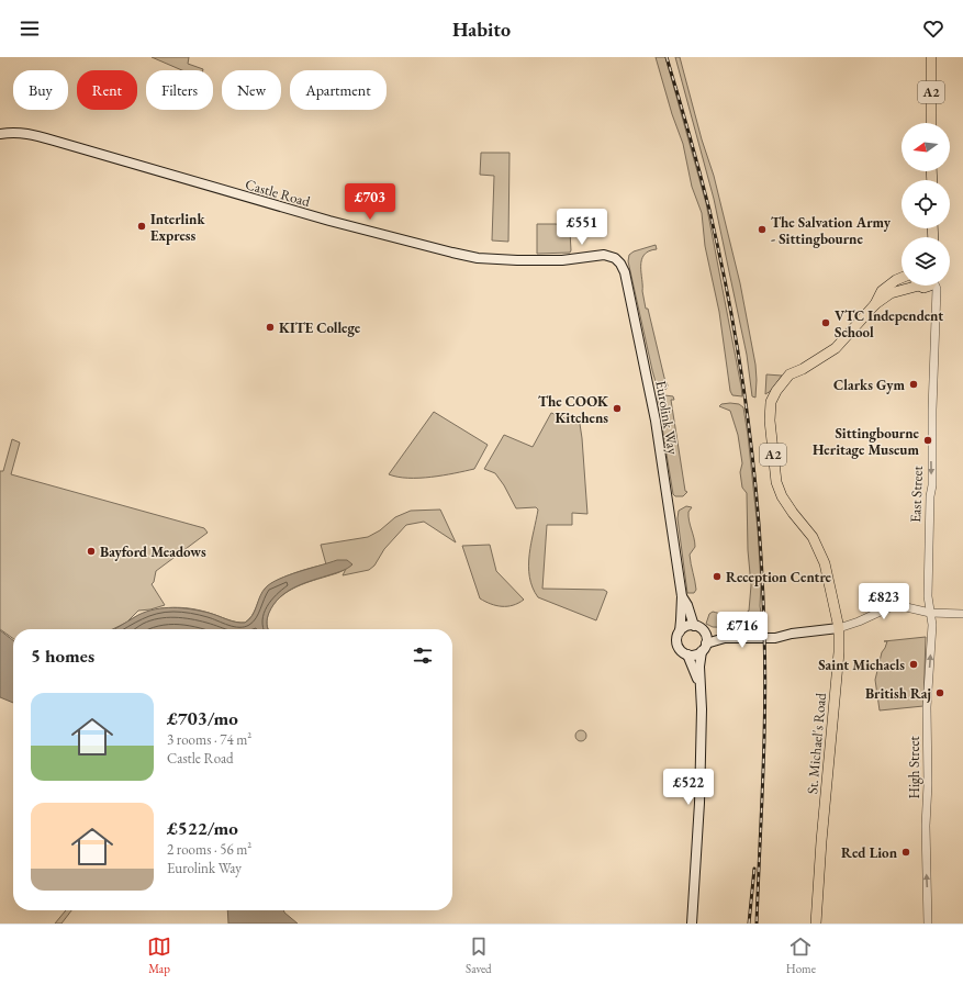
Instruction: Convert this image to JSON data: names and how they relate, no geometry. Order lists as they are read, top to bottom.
{
  "streets": {
    "main road": [
      "A2",
      "Castle Road",
      "Eurolink Way",
      "St. Michael's Road"
    ],
    "street": ["East Street", "High Street"]
  },
  "crossings": [
    ["Castle Road", "Eurolink Way"],
    ["East Street", "High Street"]
  ],
  "one_way": ["East Street", "High Street"],
  "places": [
    "Interlink Express",
    "The Salvation Army - Sittingbourne",
    "VTC Independent School",
    "KITE College",
    "Clarks Gym",
    "The COOK Kitchens",
    "Sittingbourne Heritage Museum",
    "Bayford Meadows",
    "Reception Centre",
    "Saint Michaels",
    "British Raj",
    "Red Lion"
  ],
  "north": "left",
  "page": {
    "header": "Habito",
    "chip": [
      "Buy",
      "Rent",
      "Filters",
      "New",
      "Apartment"
    ],
    "price": [
      "£703",
      "£551",
      "£823",
      "£716",
      "£522"
    ],
    "heading": "5 homes",
    "list": [
      {
        "name": "£703/mo",
        "note": "3 rooms · 74 m² · Castle Road"
      },
      {
        "name": "£522/mo",
        "note": "2 rooms · 56 m² · Eurolink Way"
      }
    ],
    "tabs": ["Map", "Saved", "Home"]
  }
}
